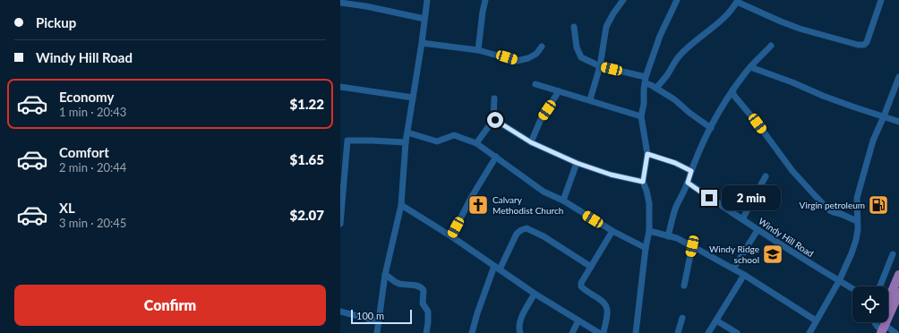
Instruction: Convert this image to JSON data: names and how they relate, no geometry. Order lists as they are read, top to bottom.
{
  "streets": {
    "street": ["Windy Hill Road"]
  },
  "places": {
    "church": ["Calvary Methodist Church"],
    "fuel station": ["Virgin petroleum"],
    "school or university": ["Windy Ridge school"]
  },
  "scale_bar": "100 m",
  "page": {
    "banner": ["Pickup", "Windy Hill Road"],
    "list": [
      {
        "name": "Economy",
        "note": "1 min · 20:43",
        "value": "$1.22"
      },
      {
        "name": "Comfort",
        "note": "2 min · 20:44",
        "value": "$1.65"
      },
      {
        "name": "XL",
        "note": "3 min · 20:45",
        "value": "$2.07"
      }
    ],
    "bubble": "2 min",
    "buttons": "Confirm",
    "scale": "100 m"
  }
}
